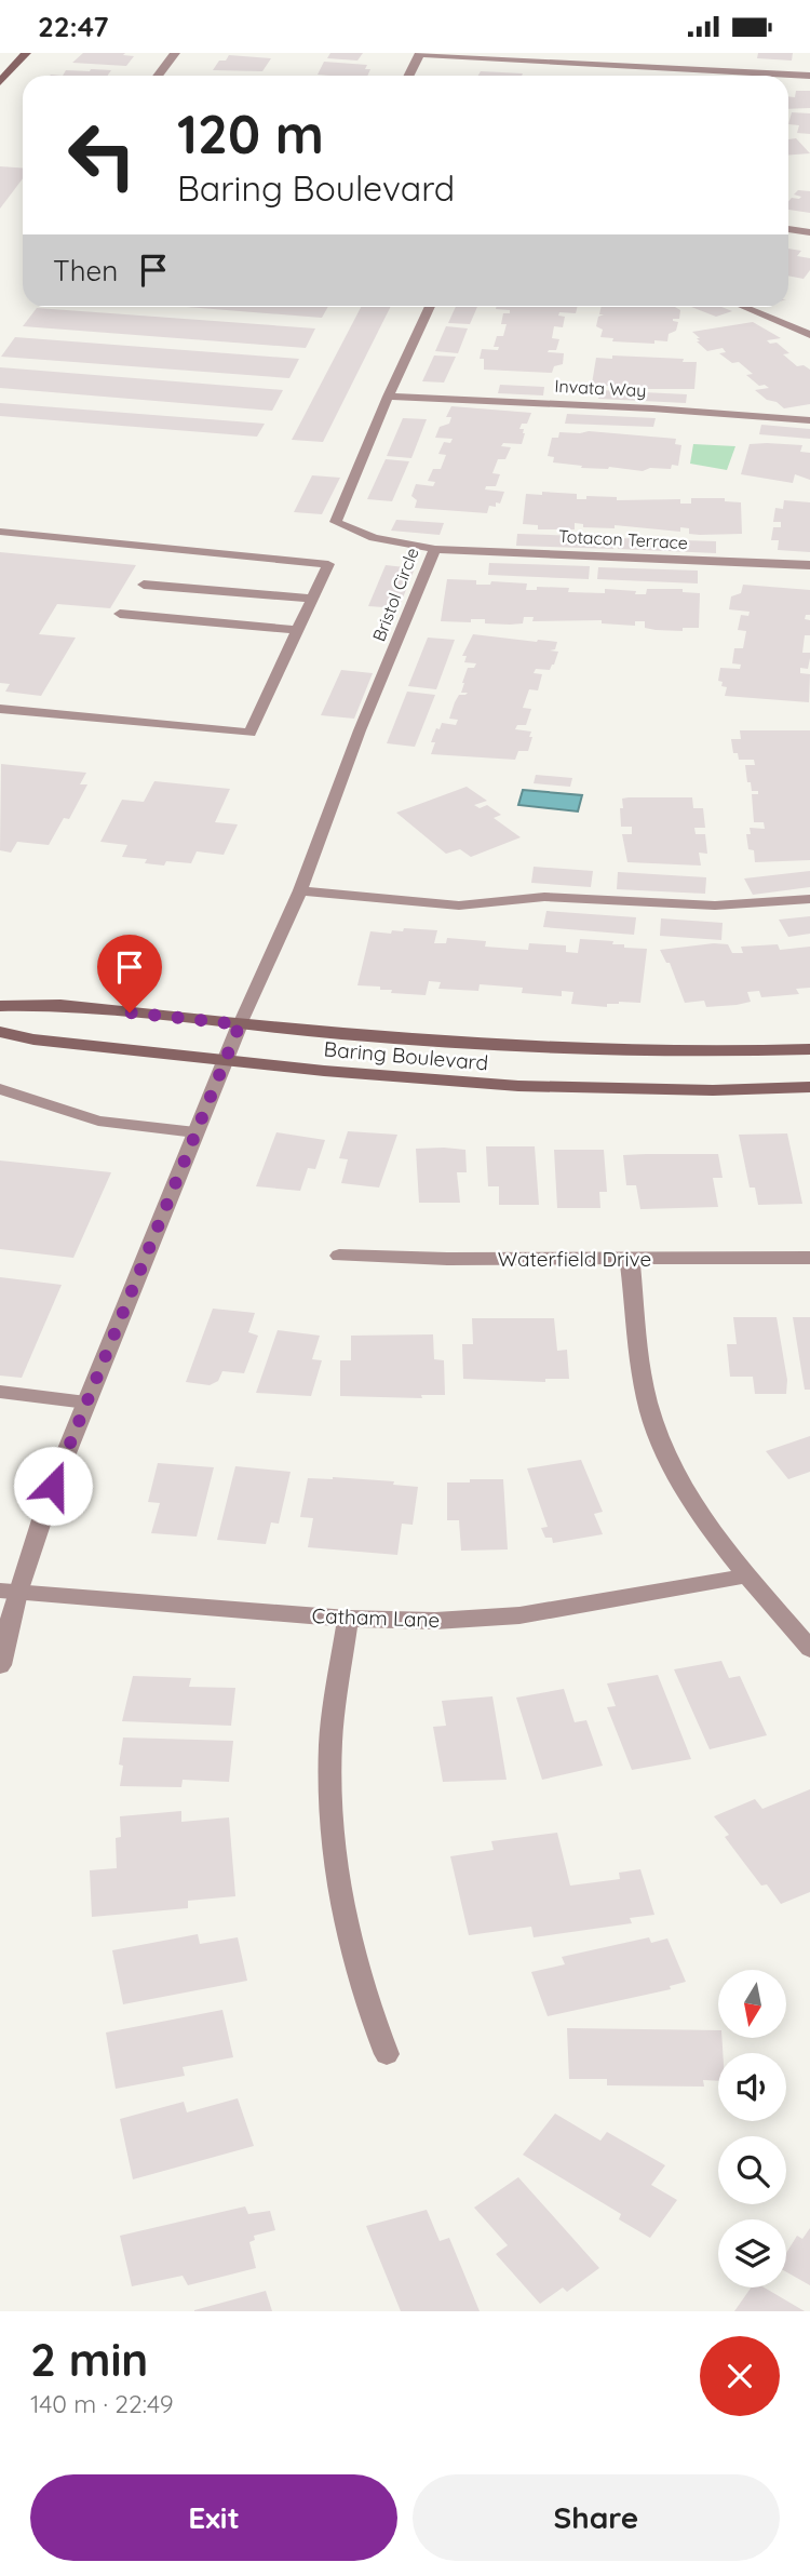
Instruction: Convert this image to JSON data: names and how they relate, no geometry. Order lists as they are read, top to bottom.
{
  "streets": {
    "main road": ["Baring Boulevard"],
    "street": ["Waterfield Drive", "Catham Lane"],
    "lane": ["Invata Way", "Totacon Terrace", "Bristol Circle"]
  },
  "crossings": [
    ["Invata Way", "Bristol Circle"],
    ["Totacon Terrace", "Bristol Circle"],
    ["Bristol Circle", "Baring Boulevard"]
  ],
  "north": "bottom",
  "page": {
    "status": "22:47",
    "turn": ["120 m", "Baring Boulevard"],
    "then": "Then",
    "heading": ["2 min", "140 m · 22:49"],
    "buttons": ["Exit", "Share"]
  }
}
